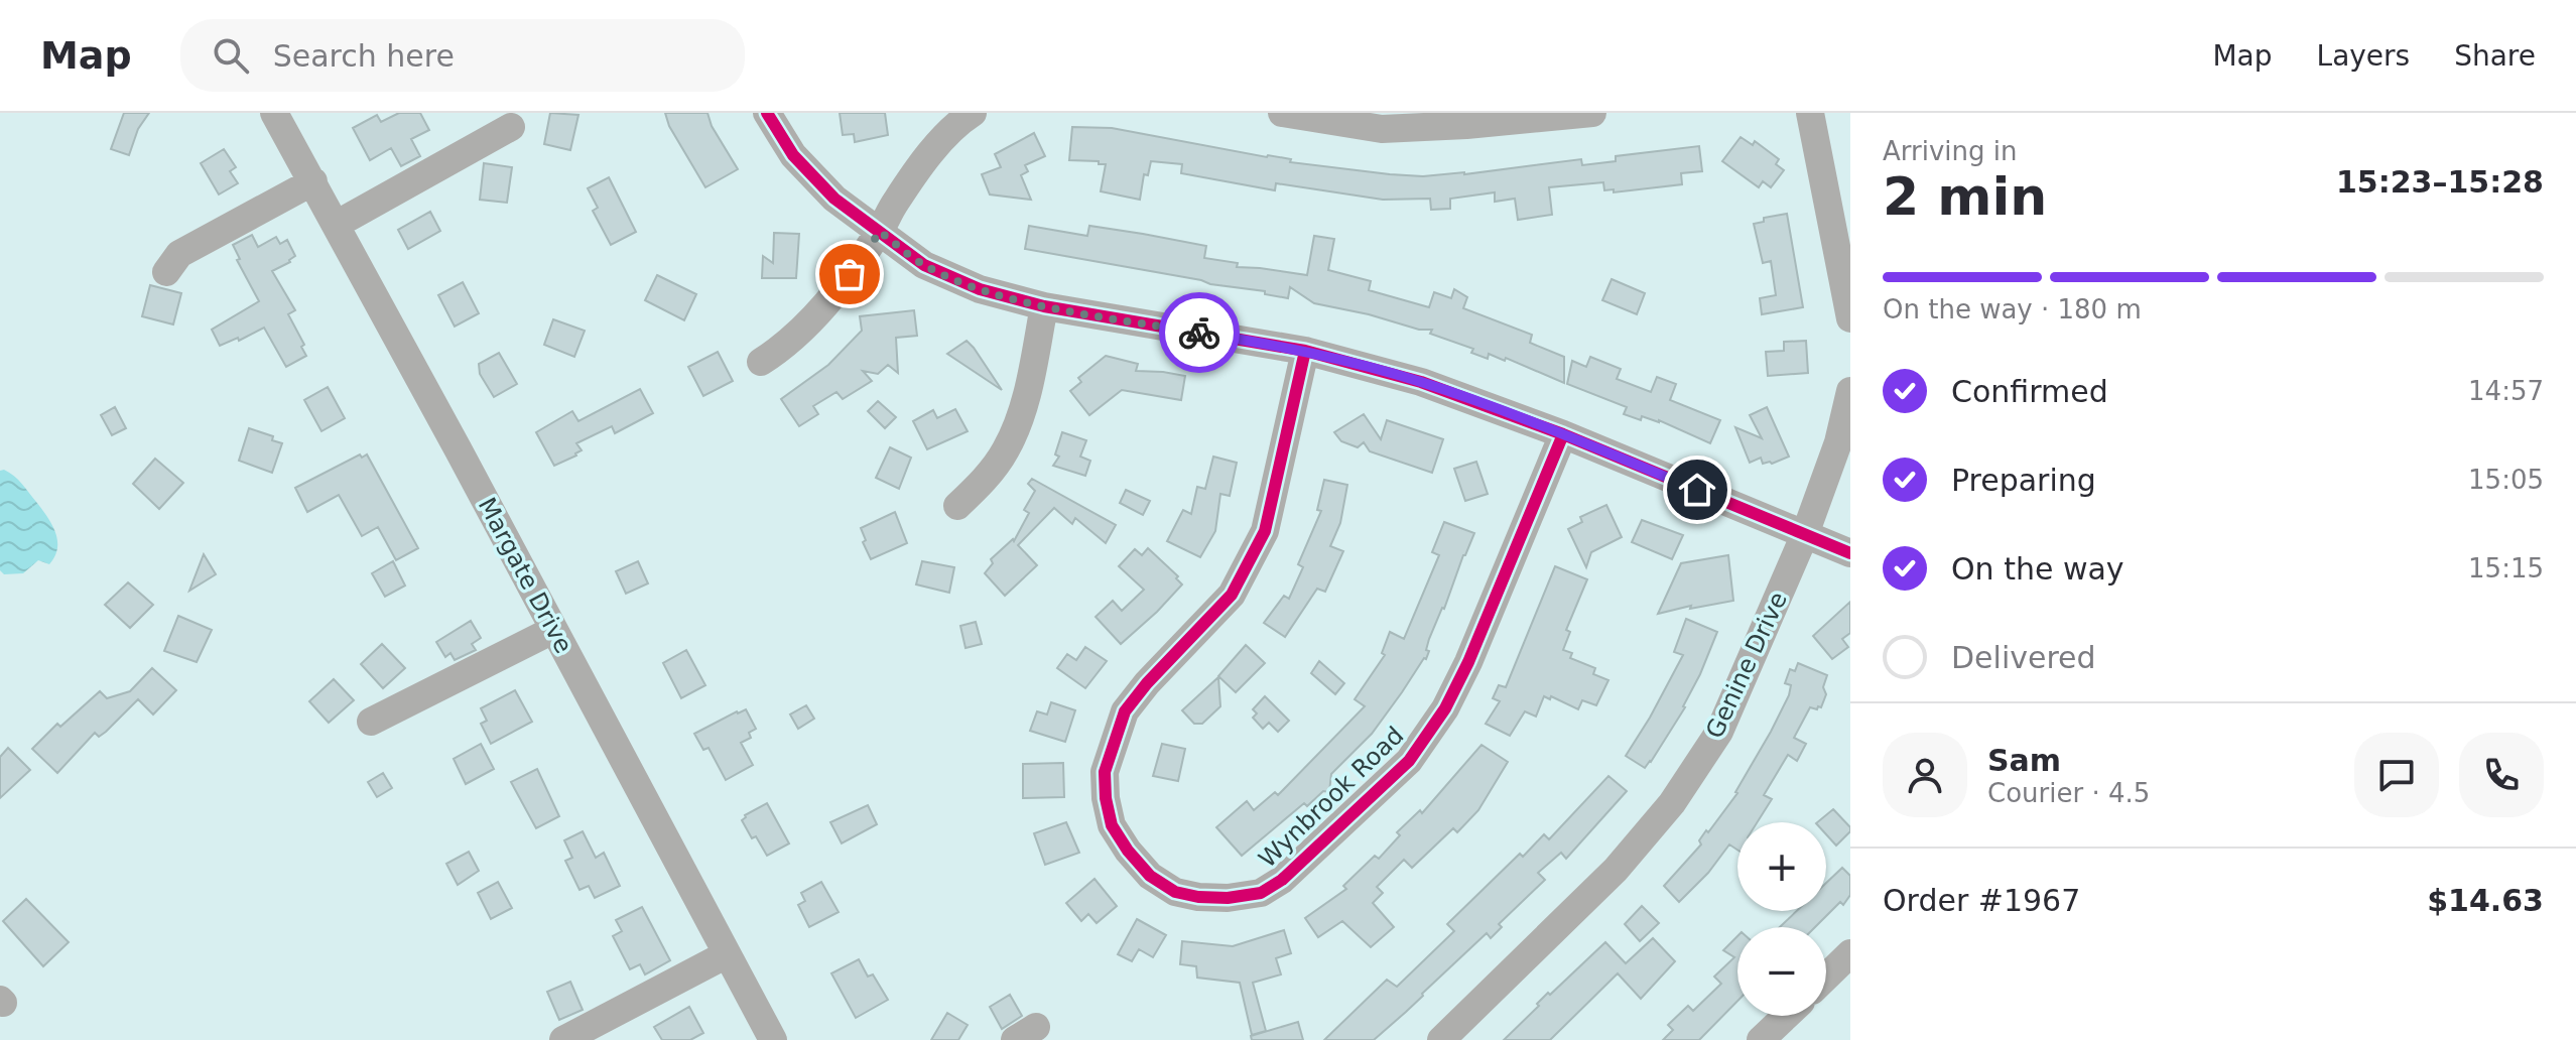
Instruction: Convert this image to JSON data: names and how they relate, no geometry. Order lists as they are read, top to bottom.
{
  "streets": {
    "street": ["Margate Drive", "Genine Drive", "Wynbrook Road"]
  },
  "page": {
    "header": "Map",
    "search": "Search here",
    "nav": ["Map", "Layers", "Share"],
    "heading": ["2 min", "Arriving in", "15:23–15:28"],
    "panel": [
      "Sam",
      "Courier · 4.5",
      "Order #1967",
      "$14.63"
    ],
    "bar": "On the way · 180 m",
    "list": [
      ["Confirmed", "14:57"],
      ["Preparing", "15:05"],
      ["On the way", "15:15"],
      "Delivered"
    ],
    "map_buttons": ["+", "−"]
  }
}
